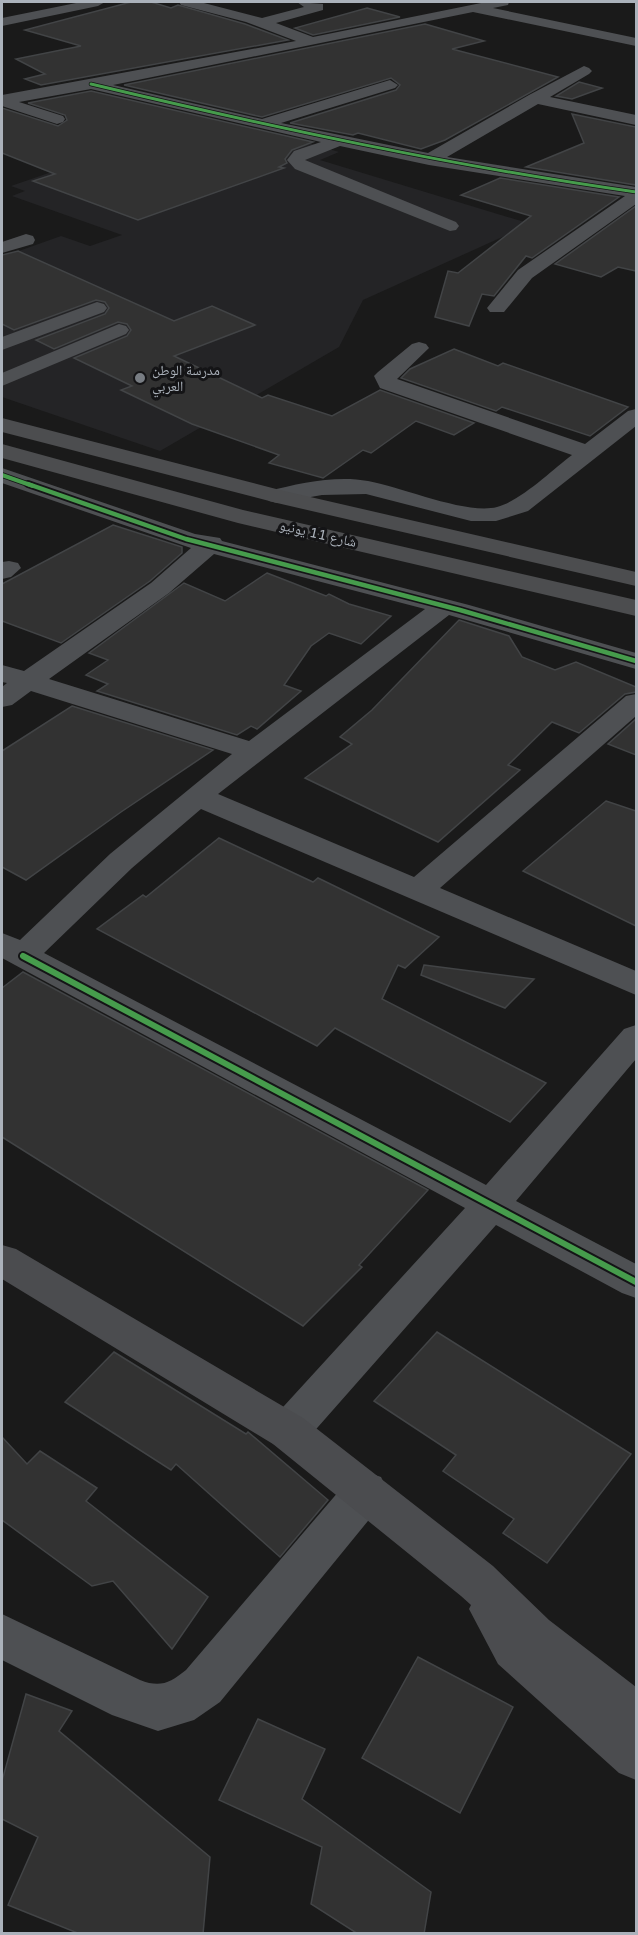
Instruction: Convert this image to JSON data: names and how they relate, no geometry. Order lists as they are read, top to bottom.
{
  "streets": {
    "highway": ["شارع 11 يونيو"]
  },
  "places": ["مدرسة الوطن العربي"]
}
